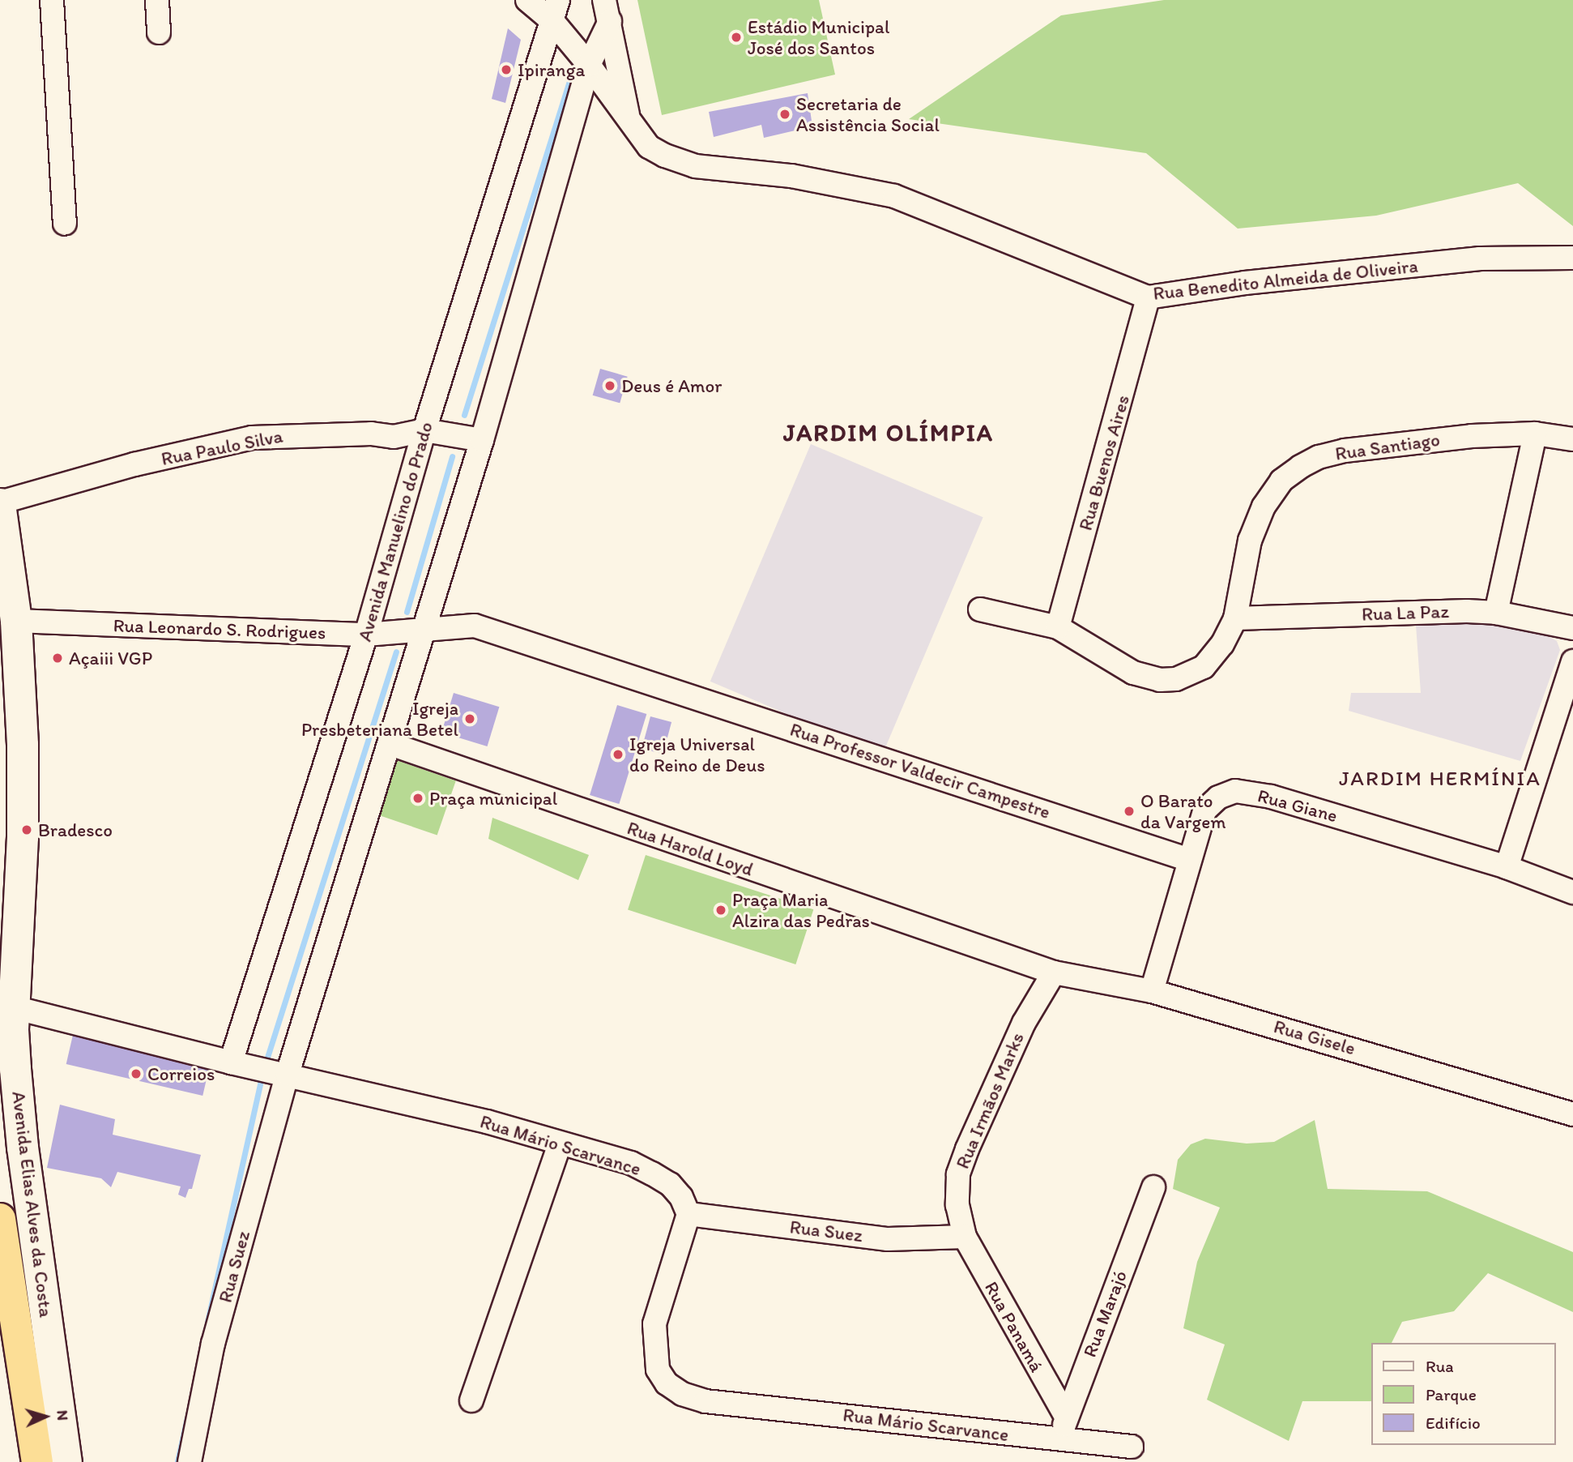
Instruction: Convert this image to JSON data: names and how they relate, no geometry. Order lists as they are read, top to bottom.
{
  "streets": {
    "main road": ["Avenida Elias Alves da Costa"],
    "street": [
      "Rua Benedito Almeida de Oliveira",
      "Rua Santiago",
      "Rua Paulo Silva",
      "Rua Buenos Aires",
      "Avenida Manuelino do Prado",
      "Rua La Paz",
      "Rua Leonardo S. Rodrigues",
      "Rua Professor Valdecir Campestre",
      "Rua Giane",
      "Rua Harold Loyd",
      "Rua Gisele",
      "Rua Irmãos Marks",
      "Rua Mário Scarvance",
      "Rua Suez",
      "Rua Marajó",
      "Rua Panamá"
    ]
  },
  "crossings": [
    ["Rua Benedito Almeida de Oliveira", "Rua Buenos Aires"],
    ["Rua Benedito Almeida de Oliveira", "Avenida Manuelino do Prado"],
    ["Rua Santiago", "Rua Buenos Aires"],
    ["Rua Santiago", "Rua La Paz"],
    ["Rua Paulo Silva", "Avenida Manuelino do Prado"],
    ["Rua Paulo Silva", "Avenida Elias Alves da Costa"],
    ["Avenida Manuelino do Prado", "Rua Leonardo S. Rodrigues"],
    ["Avenida Manuelino do Prado", "Rua Mário Scarvance"],
    ["Rua Leonardo S. Rodrigues", "Rua Professor Valdecir Campestre"],
    ["Rua Leonardo S. Rodrigues", "Avenida Elias Alves da Costa"],
    ["Rua Professor Valdecir Campestre", "Rua Giane"],
    ["Rua Giane", "Rua Gisele"],
    ["Rua Harold Loyd", "Rua Gisele"],
    ["Rua Harold Loyd", "Rua Irmãos Marks"],
    ["Rua Gisele", "Rua Irmãos Marks"],
    ["Rua Irmãos Marks", "Rua Suez"],
    ["Rua Irmãos Marks", "Rua Panamá"],
    ["Rua Mário Scarvance", "Avenida Elias Alves da Costa"],
    ["Rua Mário Scarvance", "Rua Suez"],
    ["Rua Mário Scarvance", "Rua Marajó"],
    ["Rua Suez", "Rua Panamá"],
    ["Rua Marajó", "Rua Panamá"]
  ],
  "districts": ["JARDIM OLÍMPIA", "JARDIM HERMÍNIA"],
  "places": [
    "Estádio Municipal José dos Santos",
    "Ipiranga",
    "Secretaria de Assistência Social",
    "Deus é Amor",
    "Açaiii VGP",
    "Igreja Presbeteriana Betel",
    "Igreja Universal do Reino de Deus",
    "Praça municipal",
    "O Barato da Vargem",
    "Bradesco",
    "Praça Maria Alzira das Pedras",
    "Correios"
  ],
  "legend": ["Rua", "Parque", "Edifício"],
  "north": "right"
}
